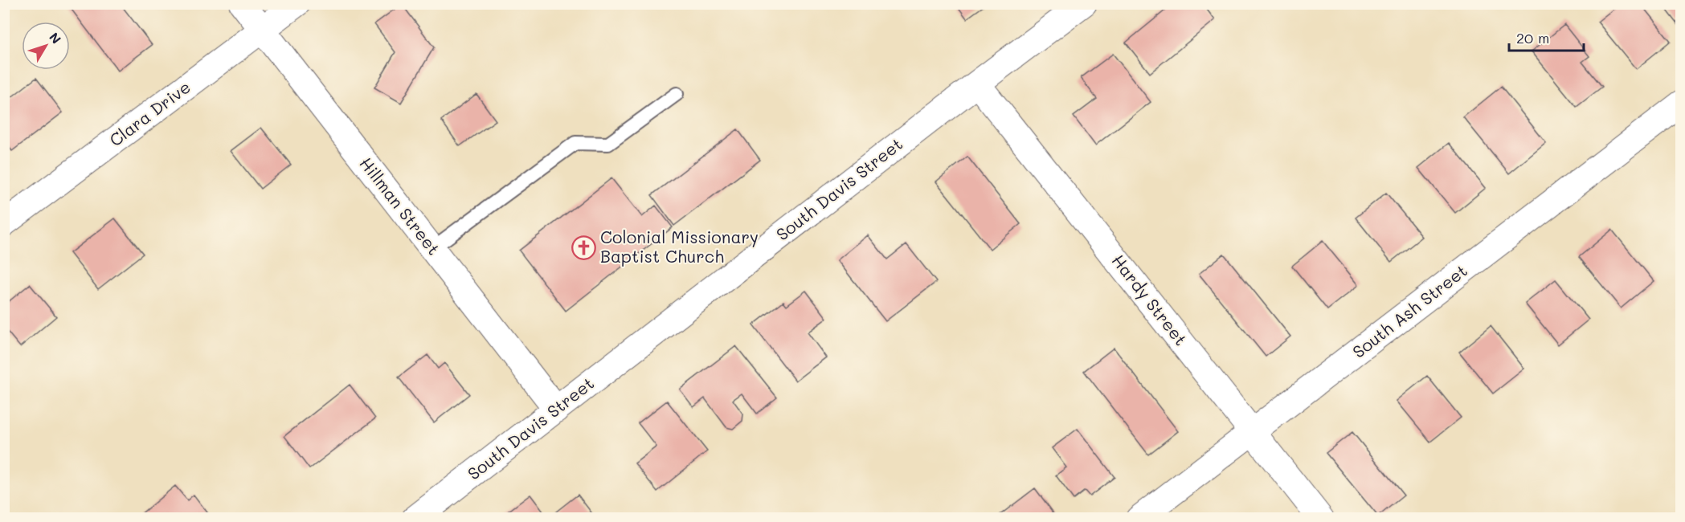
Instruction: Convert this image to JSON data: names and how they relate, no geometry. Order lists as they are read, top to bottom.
{
  "streets": {
    "street": [
      "Clara Drive",
      "South Davis Street",
      "Hillman Street",
      "Hardy Street",
      "South Ash Street"
    ]
  },
  "crossings": [
    ["Clara Drive", "Hillman Street"],
    ["South Davis Street", "Hillman Street"],
    ["South Davis Street", "Hardy Street"],
    ["Hardy Street", "South Ash Street"]
  ],
  "places": {
    "church": ["Colonial Missionary Baptist Church"]
  },
  "scale_bar": "20 m",
  "north": "top right"
}
